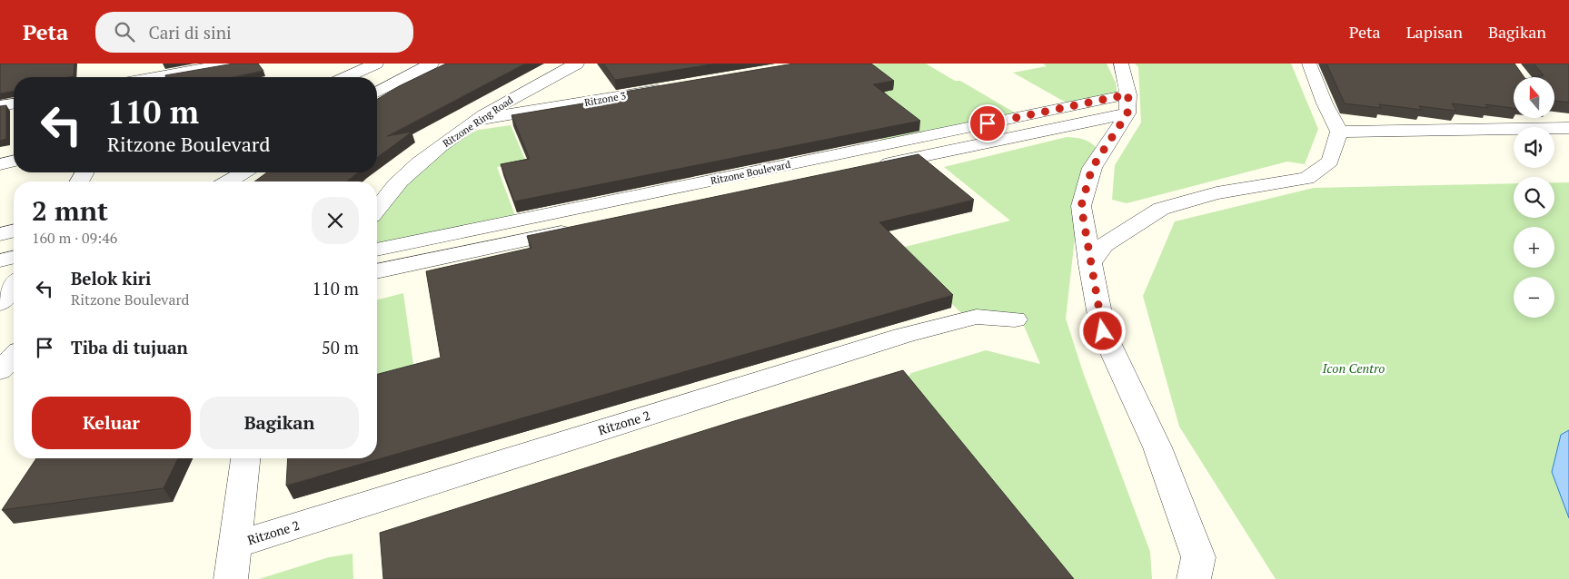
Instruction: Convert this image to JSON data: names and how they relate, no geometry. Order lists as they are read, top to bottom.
{
  "streets": {
    "street": [
      "Ritzone 3",
      "Ritzone Ring Road",
      "Ritzone Boulevard",
      "Ritzone 2"
    ]
  },
  "crossings": [
    ["Ritzone 3", "Ritzone Ring Road"]
  ],
  "parks": ["Icon Centro"],
  "north": "top",
  "page": {
    "header": "Peta",
    "search": "Cari di sini",
    "nav": ["Peta", "Lapisan", "Bagikan"],
    "map_buttons": ["+", "−"],
    "turn": ["110 m", "Ritzone Boulevard"],
    "heading": ["2 mnt", "160 m · 09:46"],
    "list": [
      {
        "name": "Belok kiri",
        "note": "Ritzone Boulevard",
        "value": "110 m"
      },
      {
        "name": "Tiba di tujuan",
        "value": "50 m"
      }
    ],
    "buttons": ["Keluar", "Bagikan"]
  }
}
